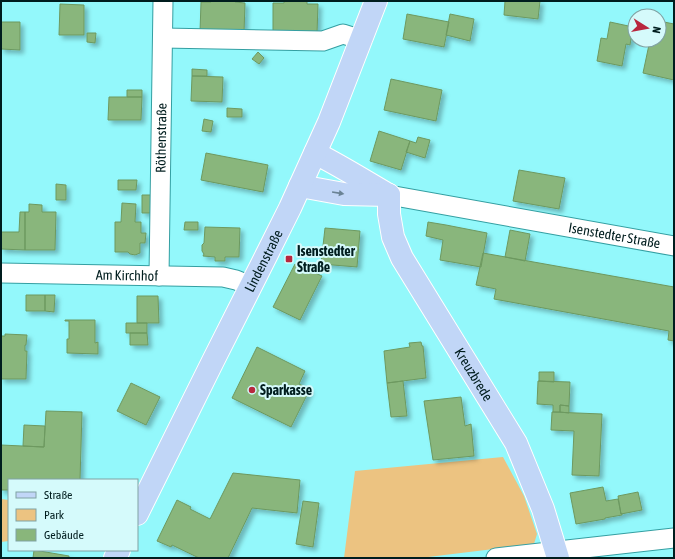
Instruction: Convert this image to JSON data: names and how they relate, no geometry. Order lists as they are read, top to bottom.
{
  "streets": {
    "main road": ["Isenstedter Straße", "Lindenstraße", "Kreuzbrede"],
    "street": ["Röthenstraße", "Am Kirchhof"]
  },
  "crossings": [
    ["Röthenstraße", "Am Kirchhof"],
    ["Isenstedter Straße", "Lindenstraße"],
    ["Isenstedter Straße", "Kreuzbrede"],
    ["Lindenstraße", "Am Kirchhof"]
  ],
  "places": {
    "transit": ["Isenstedter Straße"],
    "other": ["Sparkasse"]
  },
  "legend": ["Straße", "Park", "Gebäude"],
  "north": "right"
}
